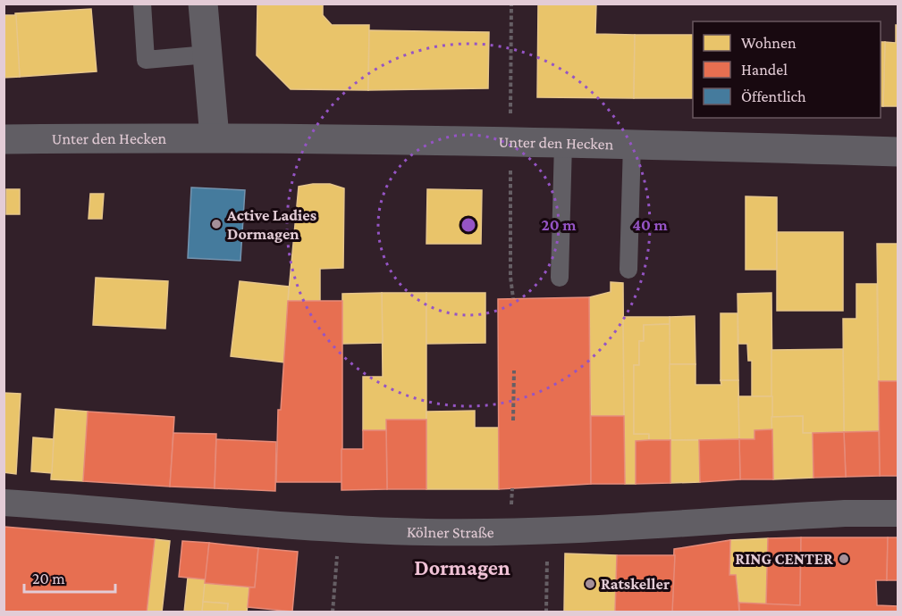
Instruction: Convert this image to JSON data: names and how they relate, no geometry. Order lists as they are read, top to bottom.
{
  "streets": {
    "street": ["Unter den Hecken", "Kölner Straße"]
  },
  "districts": ["Dormagen"],
  "places": ["Active Ladies Dormagen", "RING CENTER", "Ratskeller"],
  "legend": ["Wohnen", "Handel", "Öffentlich"],
  "scale_bar": "20 m",
  "rings": ["20 m", "40 m"]
}
